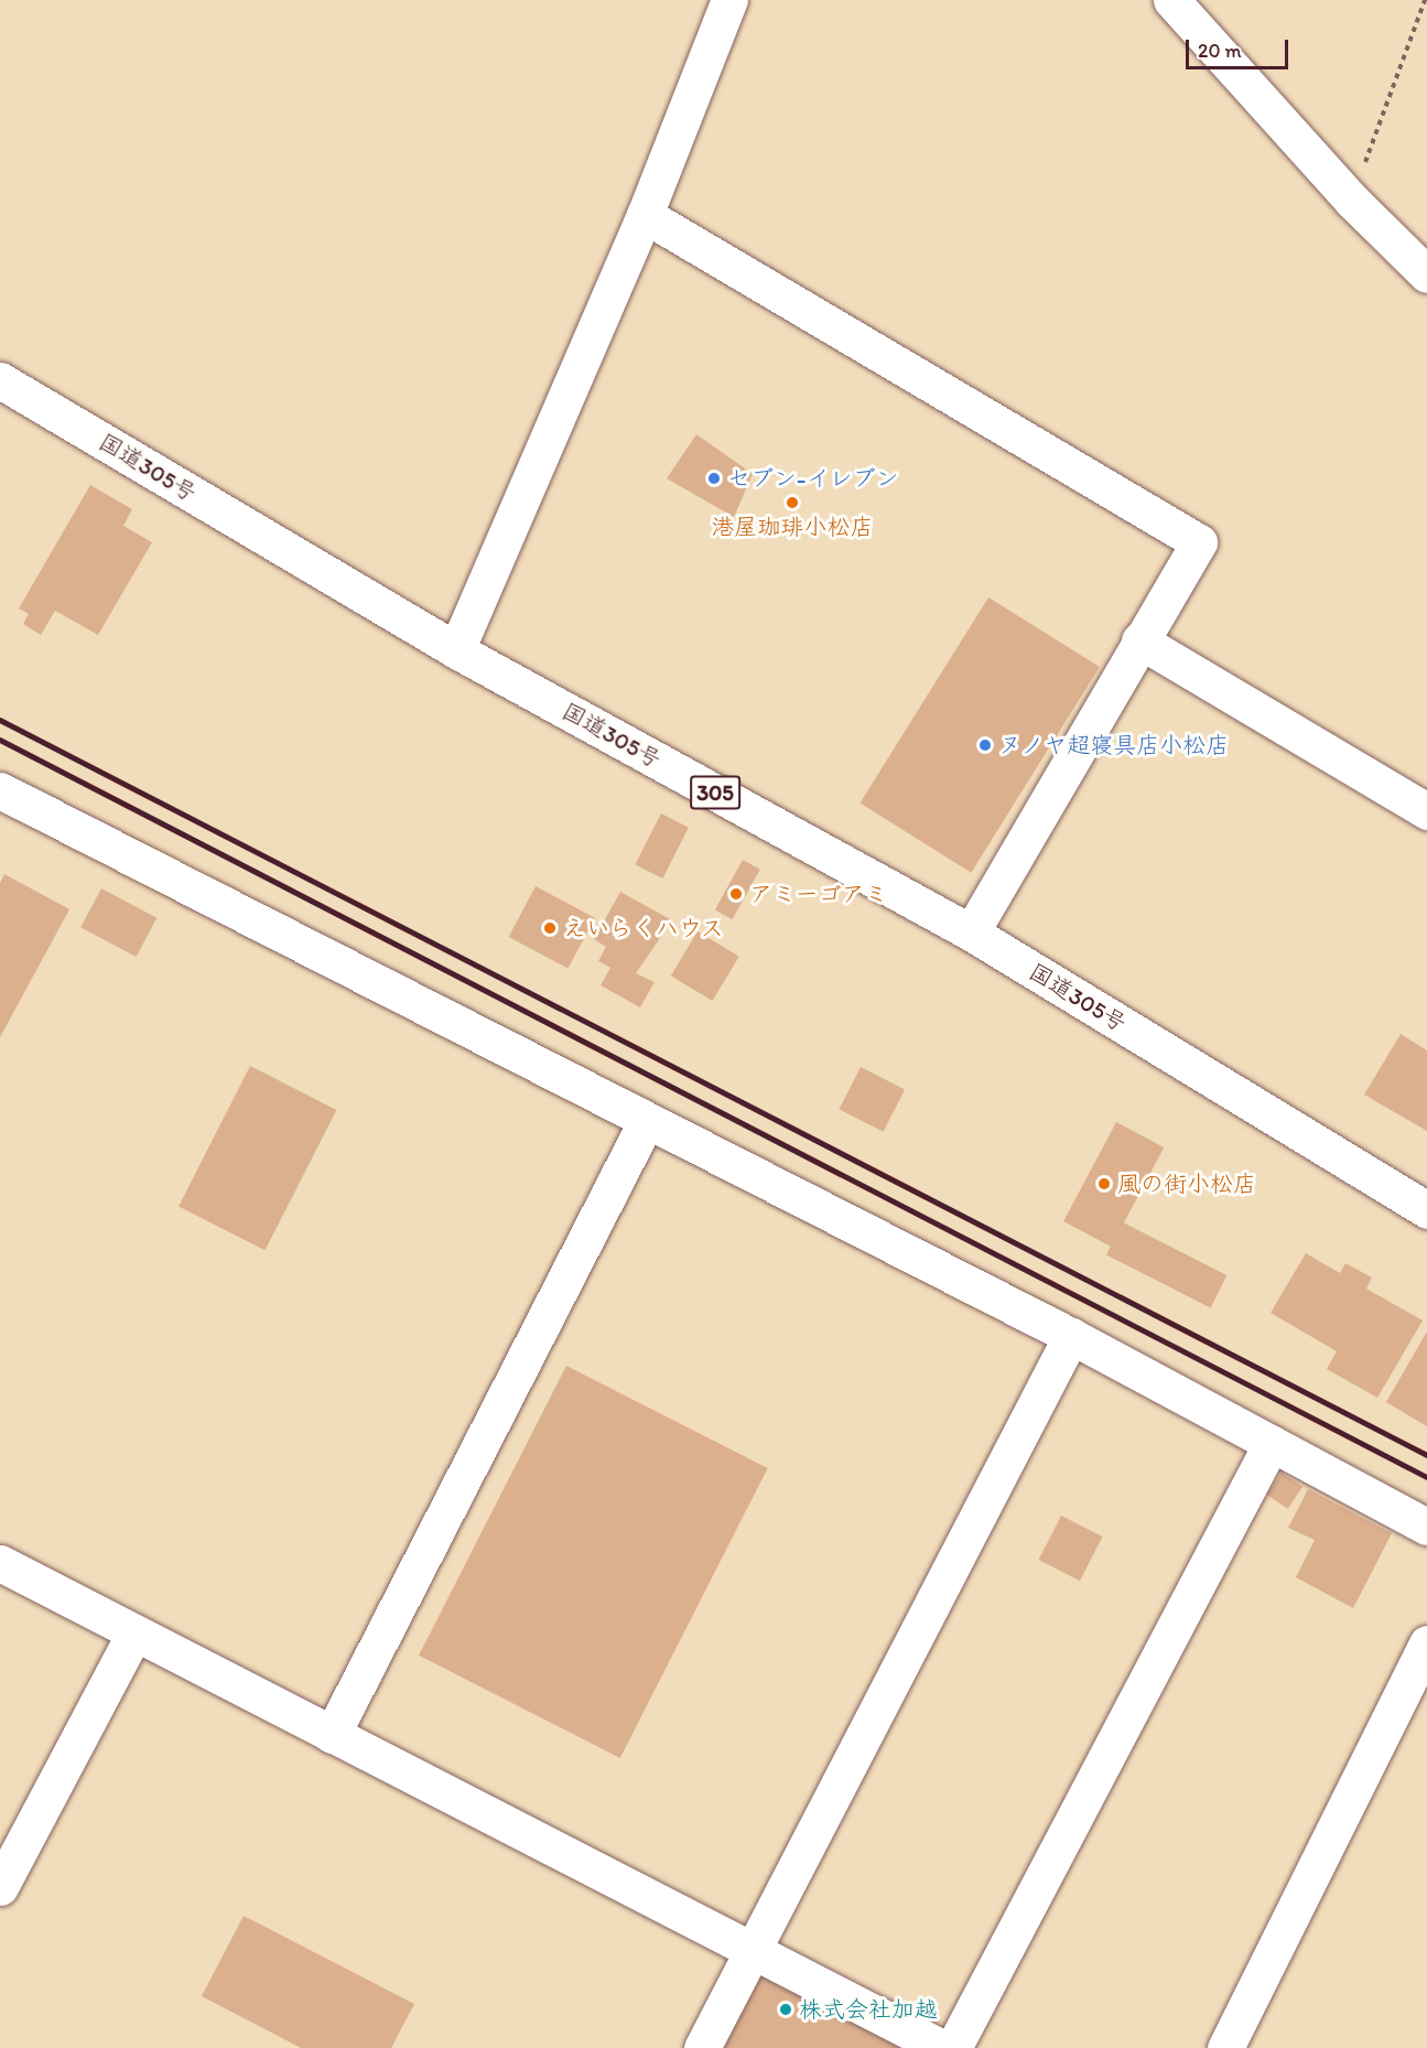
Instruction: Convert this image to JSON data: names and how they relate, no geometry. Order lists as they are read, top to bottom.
{
  "streets": {
    "main road": ["国道305号", "305"]
  },
  "places": [
    "セブン-イレブン",
    "港屋珈琲小松店",
    "ヌノヤ超寝具店小松店",
    "アミーゴアミ",
    "えいらくハウス",
    "風の街小松店",
    "株式会社加越"
  ],
  "scale_bar": "20 m"
}
